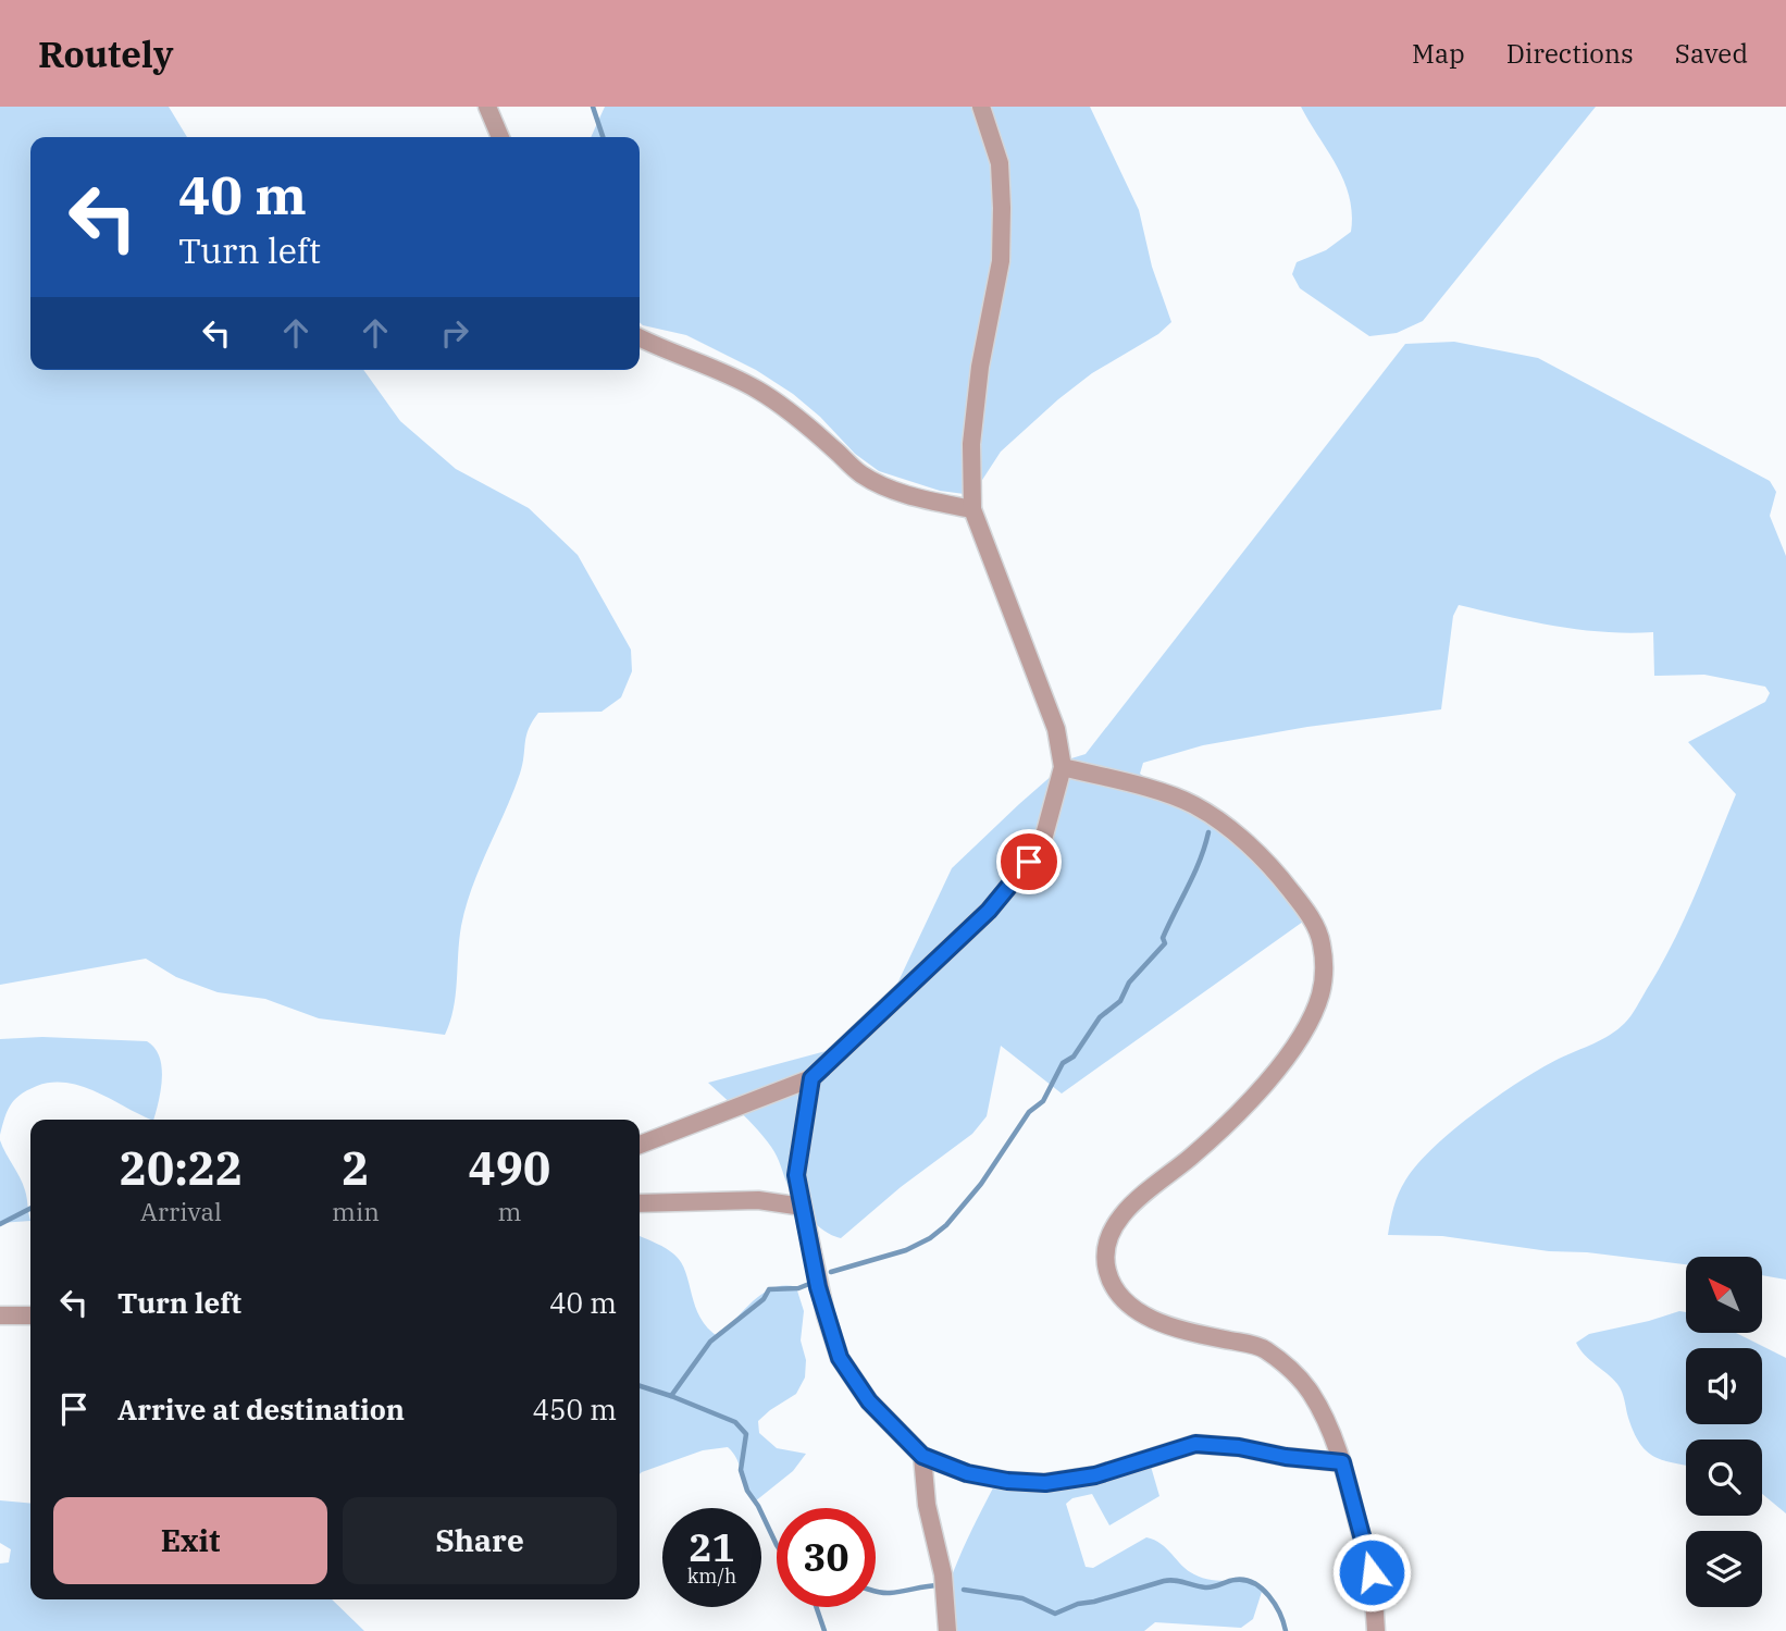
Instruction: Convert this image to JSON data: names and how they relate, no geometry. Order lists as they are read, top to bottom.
{
  "north": "top left",
  "page": {
    "header": "Routely",
    "nav": ["Map", "Directions", "Saved"],
    "turn": ["40 m", "Turn left"],
    "eta": [
      "20:22",
      "Arrival",
      "2",
      "min",
      "490",
      "m"
    ],
    "list": [
      {
        "name": "Turn left",
        "value": "40 m"
      },
      {
        "name": "Arrive at destination",
        "value": "450 m"
      }
    ],
    "buttons": ["Exit", "Share"],
    "speed": "21 km/h",
    "limit": "30"
  }
}
